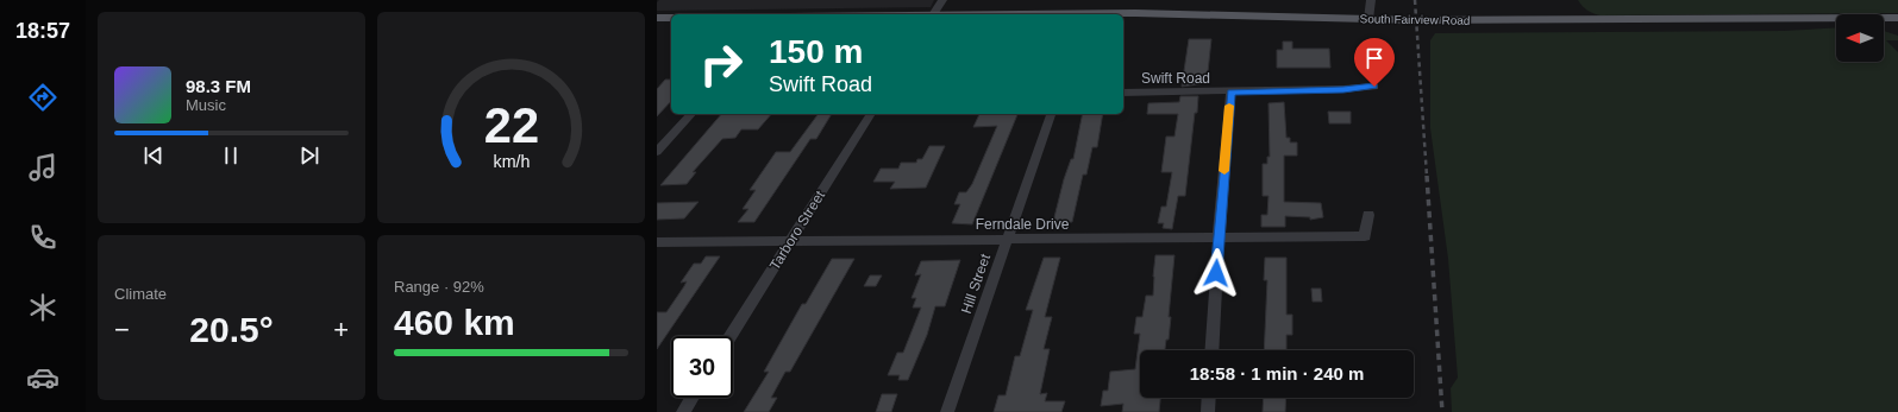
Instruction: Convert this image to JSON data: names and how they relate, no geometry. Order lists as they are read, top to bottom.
{
  "streets": {
    "main road": ["South Fairview Road"],
    "street": [
      "Swift Road",
      "Ferndale Drive",
      "Tarboro Street",
      "Hill Street"
    ]
  },
  "crossings": [
    ["Ferndale Drive", "Tarboro Street"],
    ["Ferndale Drive", "Hill Street"]
  ],
  "north": "left",
  "page": {
    "tabs": "18:57",
    "turn": ["150 m", "Swift Road"],
    "song": ["98.3 FM", "Music"],
    "tile": [
      "Climate",
      ["Range · 92%", "460 km"]
    ],
    "heat": ["−", "20.5°", "+"],
    "limit": "30",
    "trip": "18:58 · 1 min · 240 m",
    "gauge": ["22", "km/h"]
  }
}
